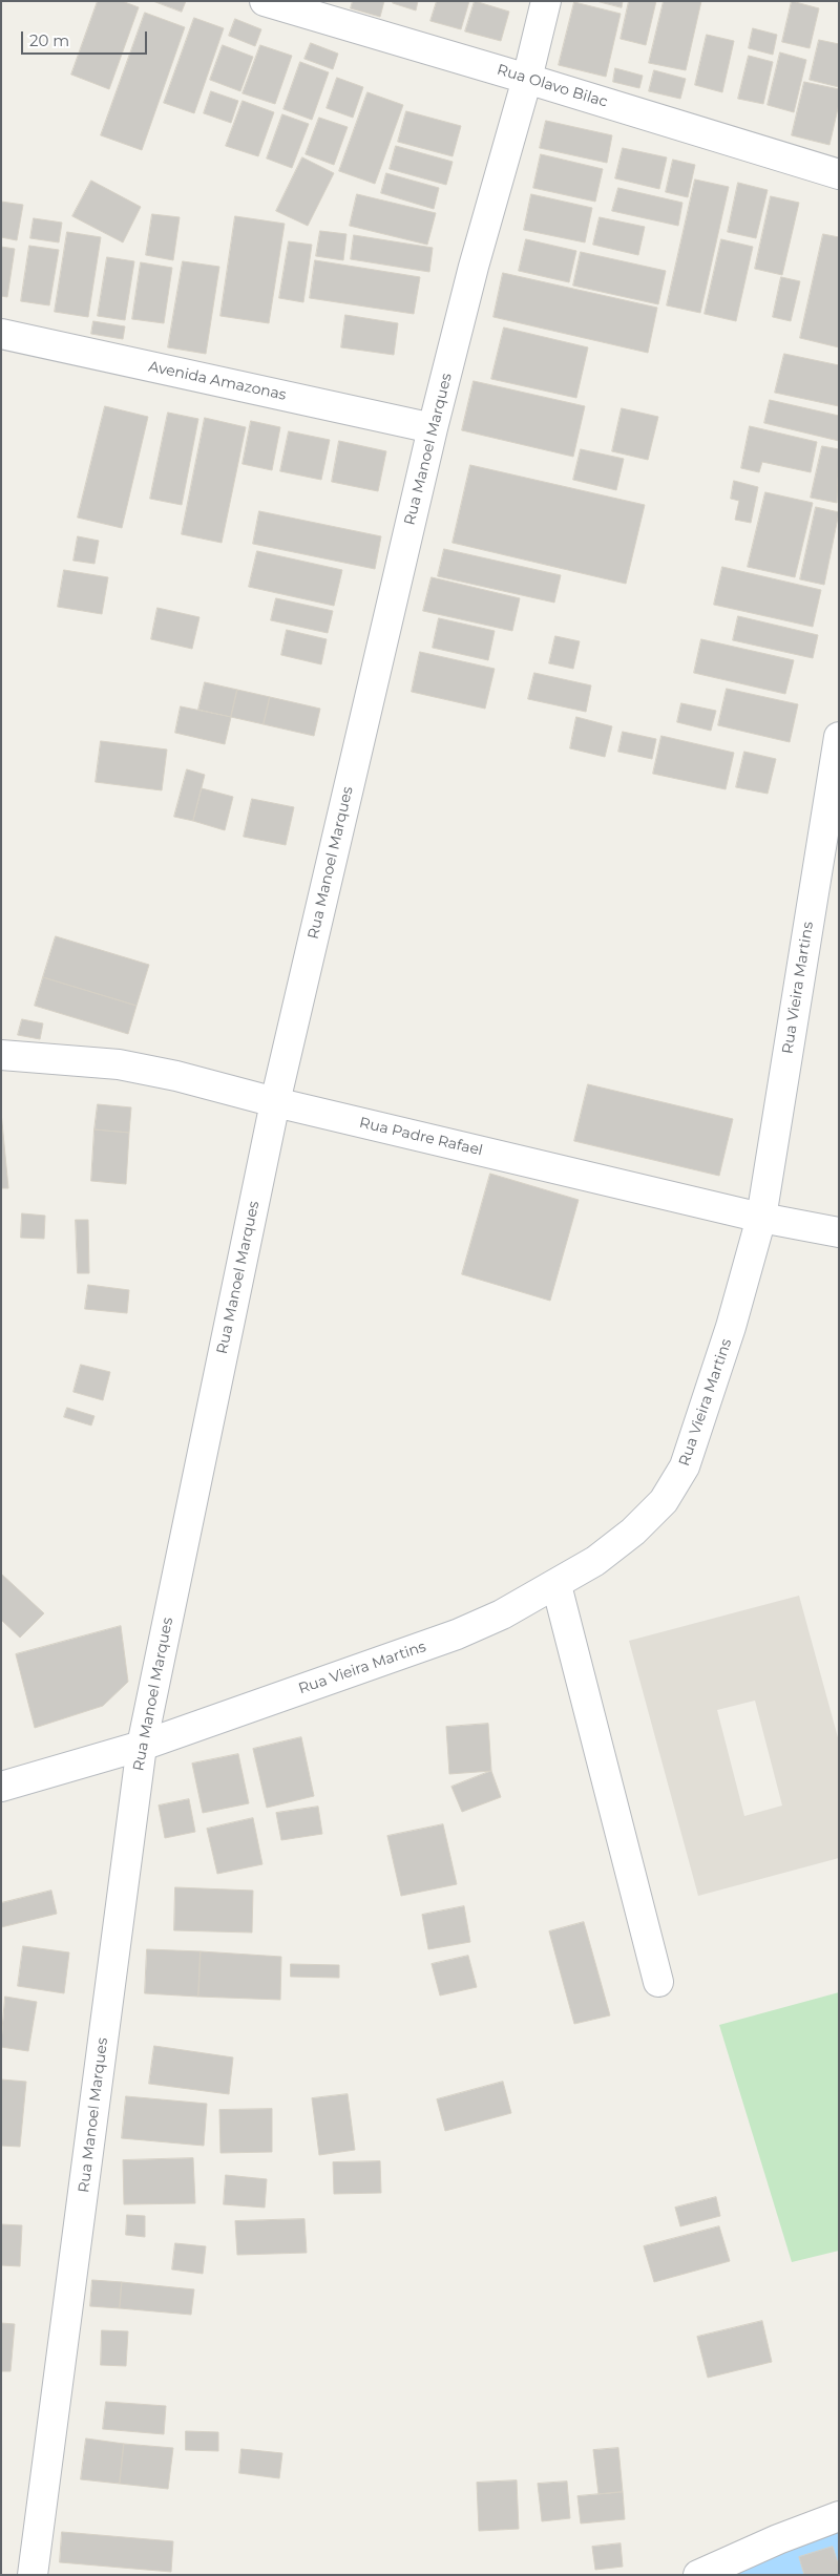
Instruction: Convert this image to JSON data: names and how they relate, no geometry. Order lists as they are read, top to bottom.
{
  "streets": {
    "street": [
      "Rua Olavo Bilac",
      "Avenida Amazonas",
      "Rua Manoel Marques",
      "Rua Vieira Martins",
      "Rua Padre Rafael"
    ]
  },
  "crossings": [
    ["Rua Olavo Bilac", "Rua Manoel Marques"],
    ["Avenida Amazonas", "Rua Manoel Marques"],
    ["Rua Manoel Marques", "Rua Vieira Martins"],
    ["Rua Manoel Marques", "Rua Padre Rafael"],
    ["Rua Vieira Martins", "Rua Padre Rafael"]
  ],
  "scale_bar": "20 m"
}
